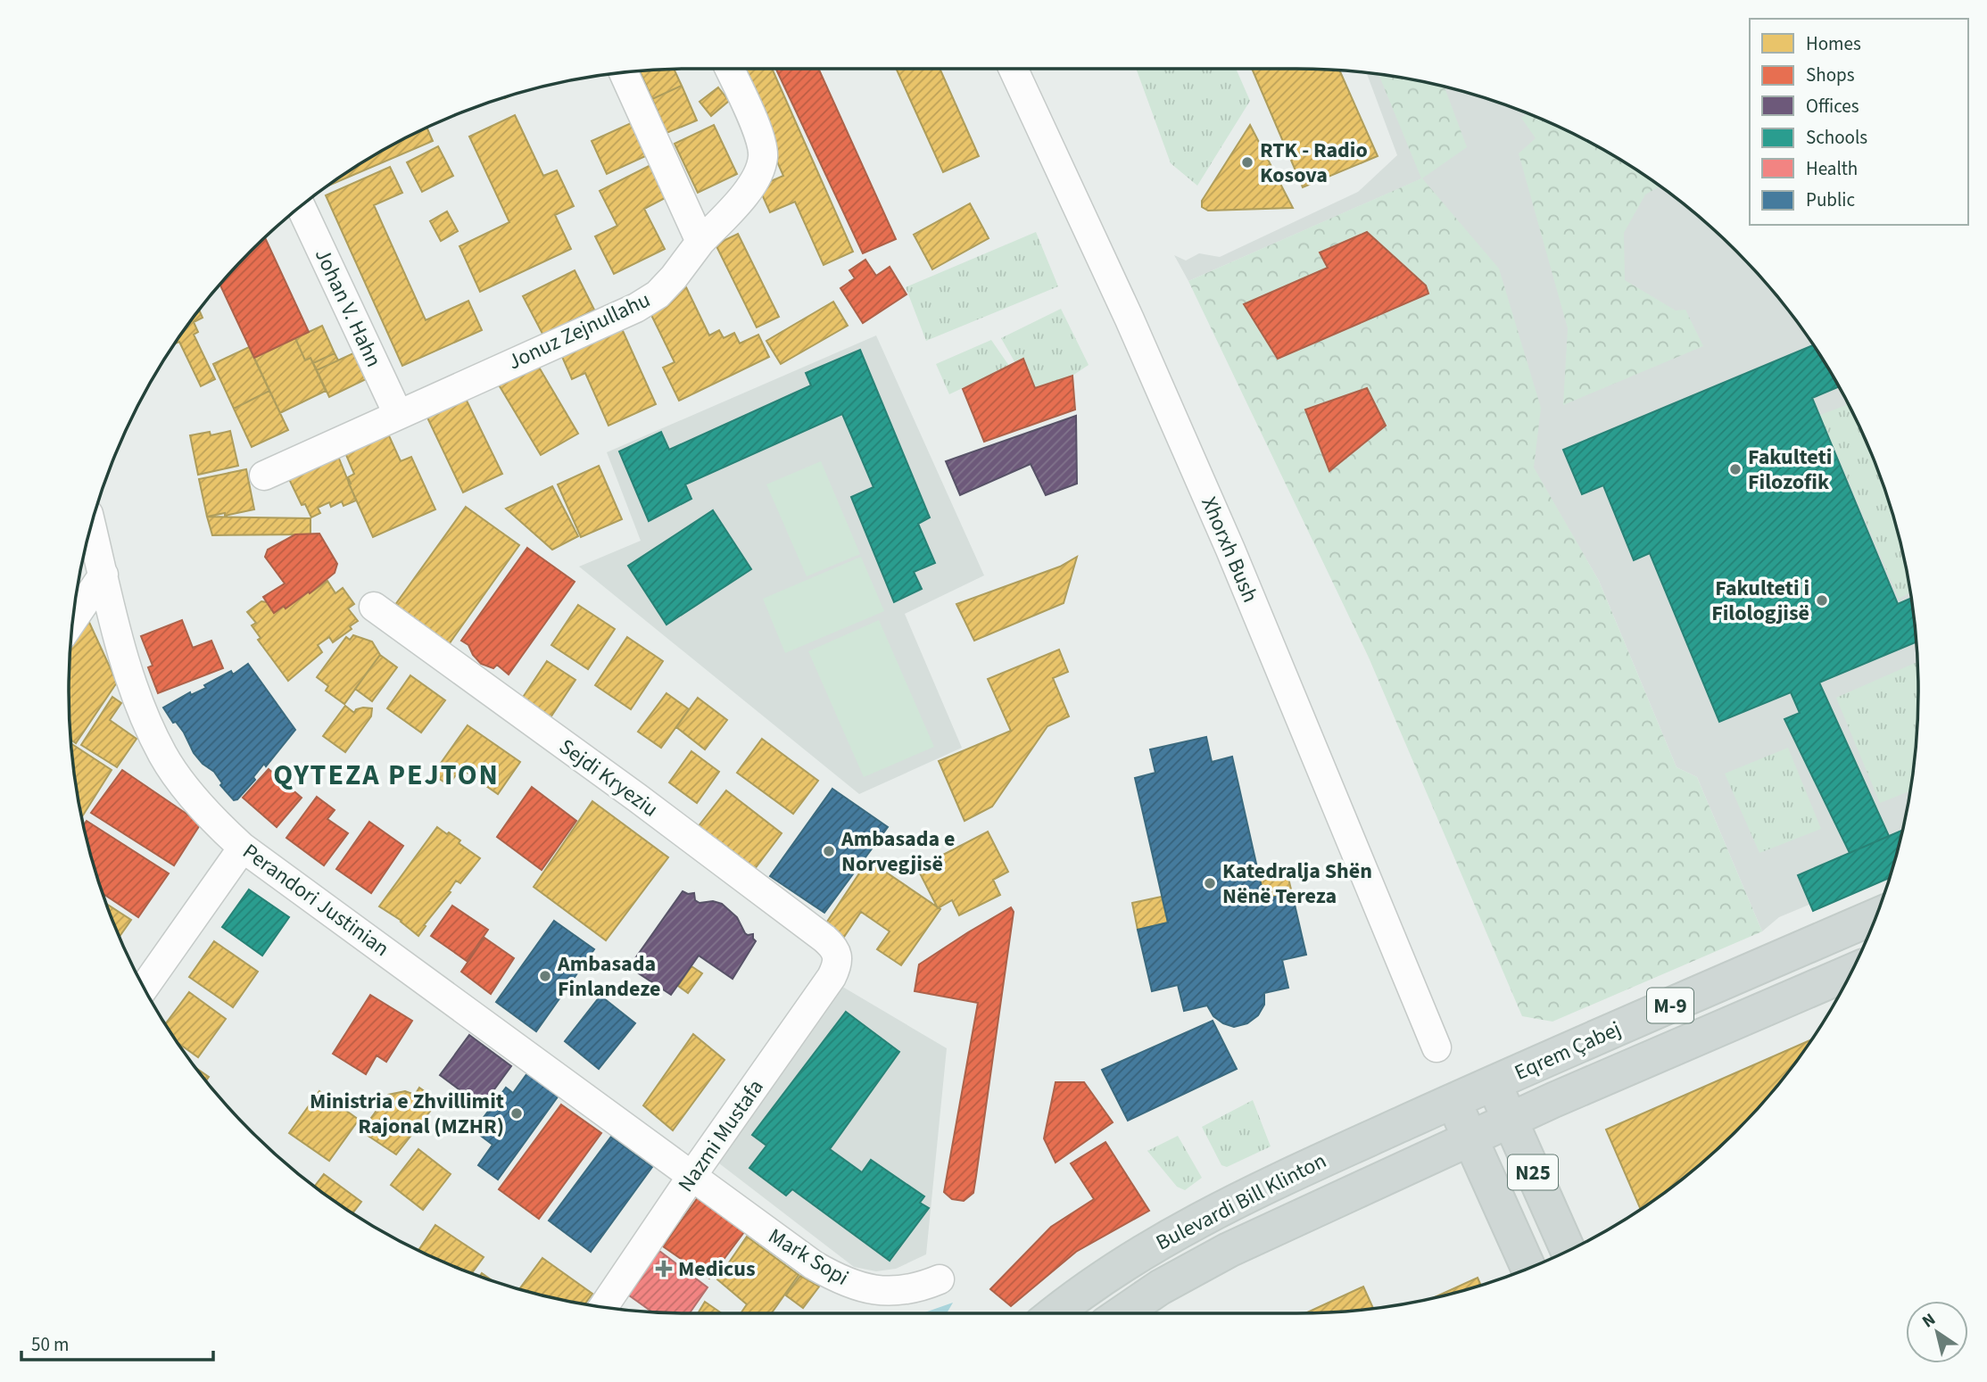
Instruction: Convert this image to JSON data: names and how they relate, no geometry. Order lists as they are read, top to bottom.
{
  "streets": {
    "main road": [
      "M-9",
      "Eqrem Çabej",
      "N25",
      "Bulevardi Bill Klinton"
    ],
    "street": [
      "Johan V. Hahn",
      "Jonuz Zejnullahu",
      "Xhorxh Bush",
      "Sejdi Kryeziu",
      "Perandori Justinian",
      "Nazmi Mustafa",
      "Mark Sopi"
    ]
  },
  "crossings": [
    ["Johan V. Hahn", "Jonuz Zejnullahu"],
    ["Sejdi Kryeziu", "Nazmi Mustafa"],
    ["Perandori Justinian", "Nazmi Mustafa"],
    ["Perandori Justinian", "Mark Sopi"],
    ["Eqrem Çabej", "N25"],
    ["Eqrem Çabej", "Bulevardi Bill Klinton"],
    ["Nazmi Mustafa", "Mark Sopi"],
    ["N25", "Bulevardi Bill Klinton"]
  ],
  "districts": ["QYTEZA PEJTON"],
  "places": {
    "other": [
      "RTK - Radio Kosova",
      "Fakulteti Filozofik",
      "Fakulteti i Filologjisë",
      "Ambasada e Norvegjisë",
      "Katedralja Shën Nënë Tereza",
      "Ambasada Finlandeze",
      "Ministria e Zhvillimit Rajonal (MZHR)"
    ],
    "health": ["Medicus"]
  },
  "legend": [
    "Homes",
    "Shops",
    "Offices",
    "Schools",
    "Health",
    "Public"
  ],
  "scale_bar": "50 m",
  "north": "top left"
}
